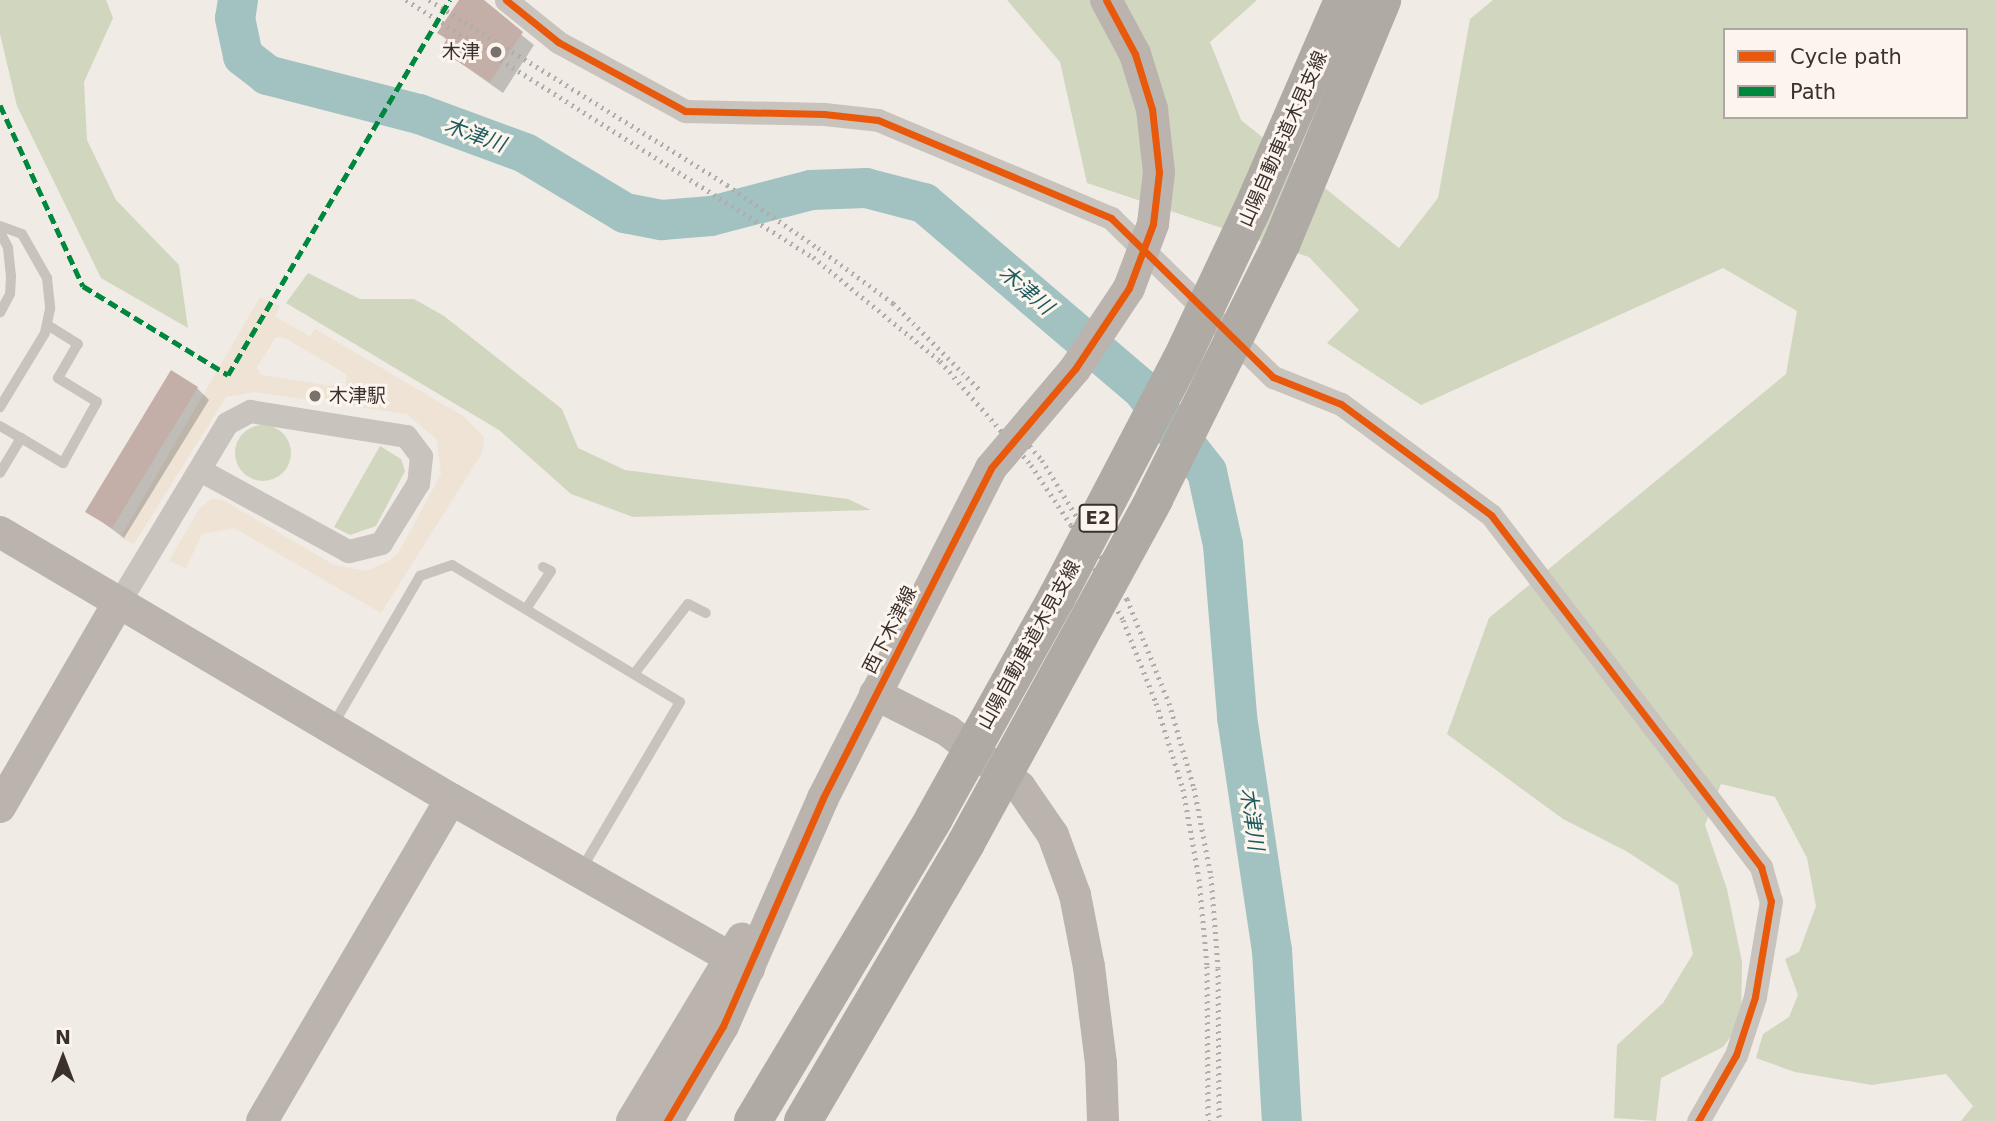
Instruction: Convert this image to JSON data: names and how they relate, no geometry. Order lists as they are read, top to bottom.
{
  "streets": {
    "highway": ["山陽自動車道木見支線", "E2"],
    "street": ["西下木津線"]
  },
  "water": ["木津川"],
  "places": ["木津", "木津駅"],
  "legend": ["Cycle path", "Path"],
  "north": "top"
}
